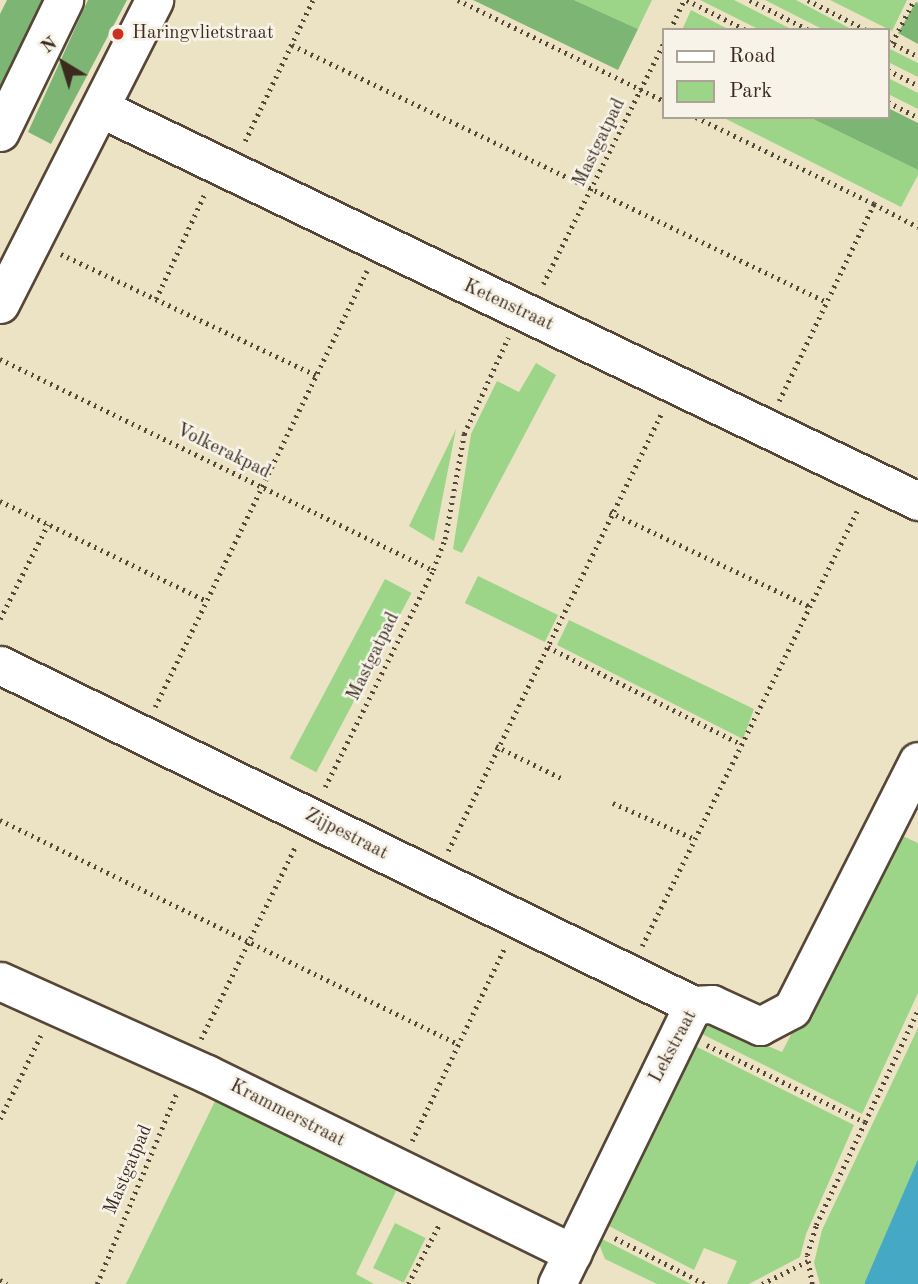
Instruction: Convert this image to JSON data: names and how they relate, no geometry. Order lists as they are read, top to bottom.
{
  "streets": {
    "street": [
      "Ketenstraat",
      "Zijpestraat",
      "Lekstraat",
      "Krammerstraat"
    ],
    "path": ["Mastgatpad", "Volkerakpad"]
  },
  "crossings": [
    ["Mastgatpad", "Ketenstraat"],
    ["Mastgatpad", "Volkerakpad"],
    ["Mastgatpad", "Zijpestraat"],
    ["Mastgatpad", "Krammerstraat"],
    ["Zijpestraat", "Lekstraat"],
    ["Lekstraat", "Krammerstraat"]
  ],
  "places": ["Haringvlietstraat"],
  "legend": ["Road", "Park"],
  "north": "top left"
}
